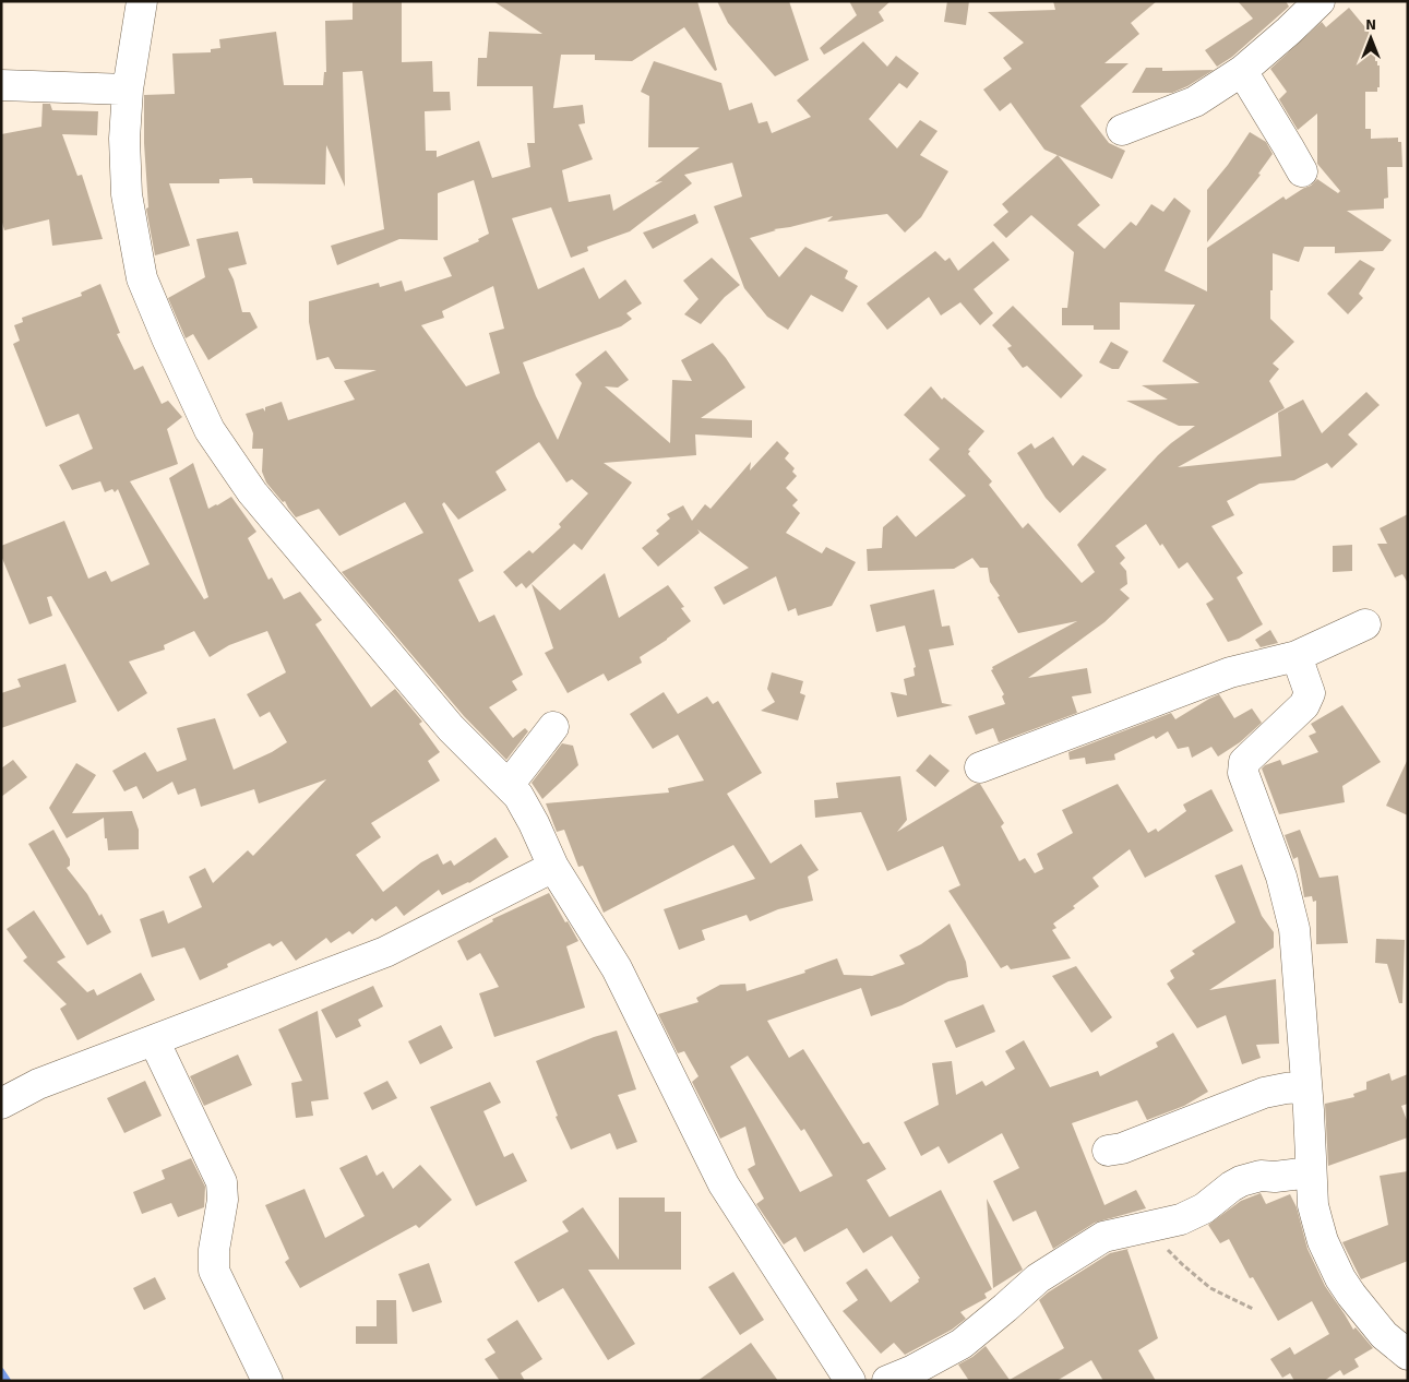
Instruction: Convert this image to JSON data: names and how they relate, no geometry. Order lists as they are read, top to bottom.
{
  "north": "top"
}
